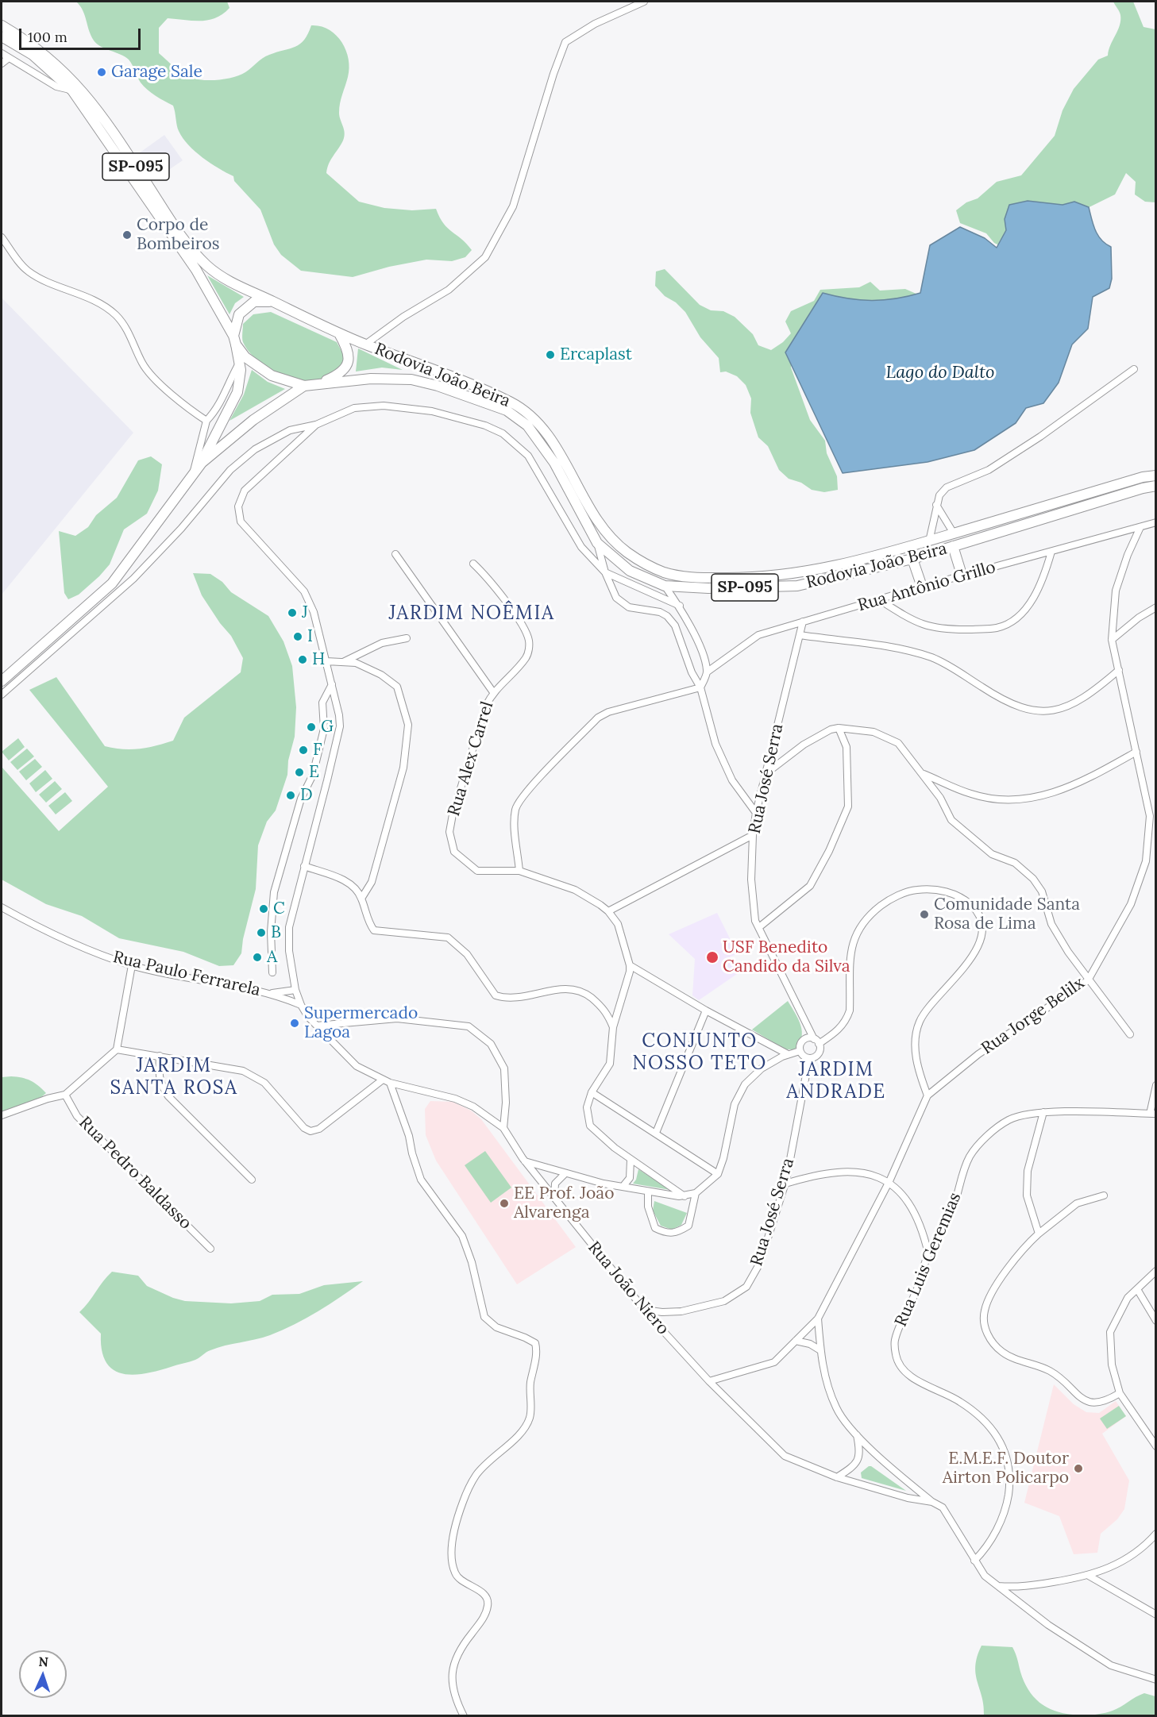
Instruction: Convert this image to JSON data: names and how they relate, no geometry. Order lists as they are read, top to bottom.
{
  "streets": {
    "main road": ["SP-095", "Rodovia João Beira"],
    "street": [
      "Rua Antônio Grillo",
      "Rua Alex Carrel",
      "Rua José Serra",
      "Rua Paulo Ferrarela",
      "Rua Jorge Belilx",
      "Rua Pedro Baldasso",
      "Rua Luis Geremias",
      "Rua João Niero"
    ]
  },
  "crossings": [
    ["SP-095", "Rodovia João Beira"],
    ["Rua Antônio Grillo", "Rua José Serra"],
    ["Rua Antônio Grillo", "Rua Jorge Belilx"],
    ["Rua José Serra", "Rua João Niero"],
    ["Rua Paulo Ferrarela", "Rua João Niero"],
    ["Rua Jorge Belilx", "Rua João Niero"]
  ],
  "districts": [
    "JARDIM NOÊMIA",
    "CONJUNTO NOSSO TETO",
    "JARDIM SANTA ROSA",
    "JARDIM ANDRADE"
  ],
  "water": ["Lago do Dalto"],
  "places": [
    "Garage Sale",
    "Corpo de Bombeiros",
    "Ercaplast",
    "J",
    "I",
    "H",
    "G",
    "F",
    "E",
    "D",
    "C",
    "Comunidade Santa Rosa de Lima",
    "B",
    "A",
    "USF Benedito Candido da Silva",
    "Supermercado Lagoa",
    "EE Prof. João Alvarenga",
    "E.M.E.F. Doutor Airton Policarpo"
  ],
  "scale_bar": "100 m",
  "north": "top"
}
